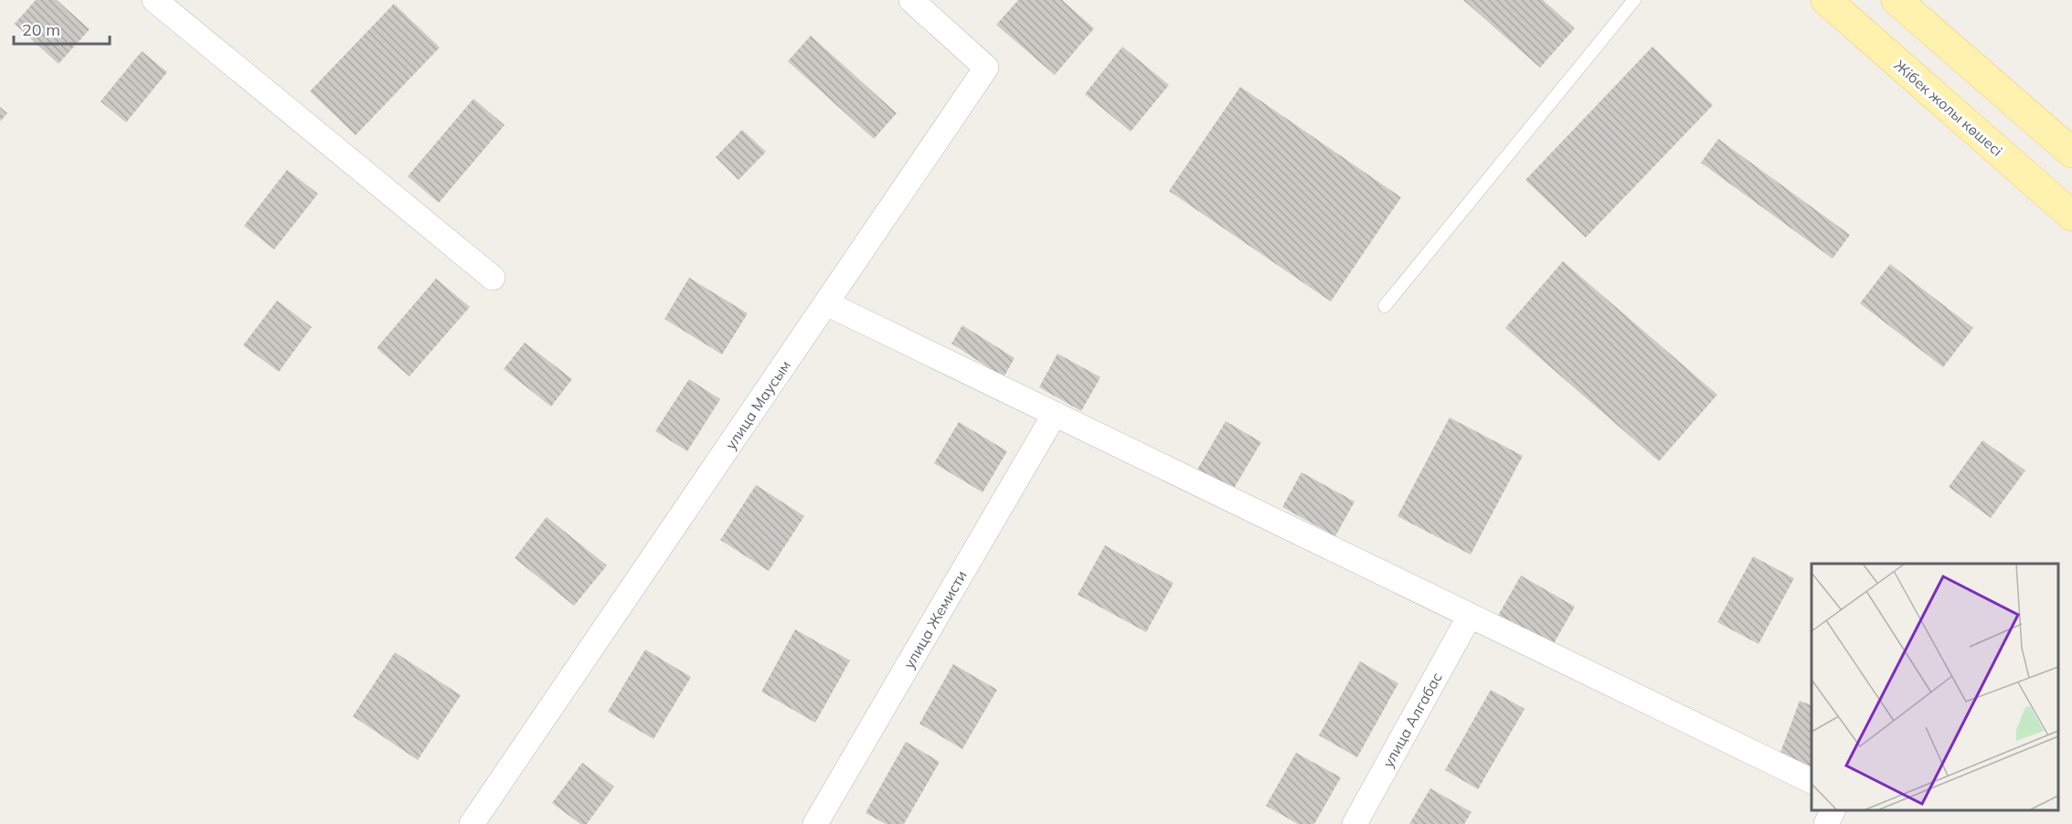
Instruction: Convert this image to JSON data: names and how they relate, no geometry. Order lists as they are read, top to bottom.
{
  "streets": {
    "main road": ["Жібек жолы көшесі"],
    "street": ["улица Маусым", "улица Жемисти", "улица Алгабас"]
  },
  "scale_bar": "20 m"
}
